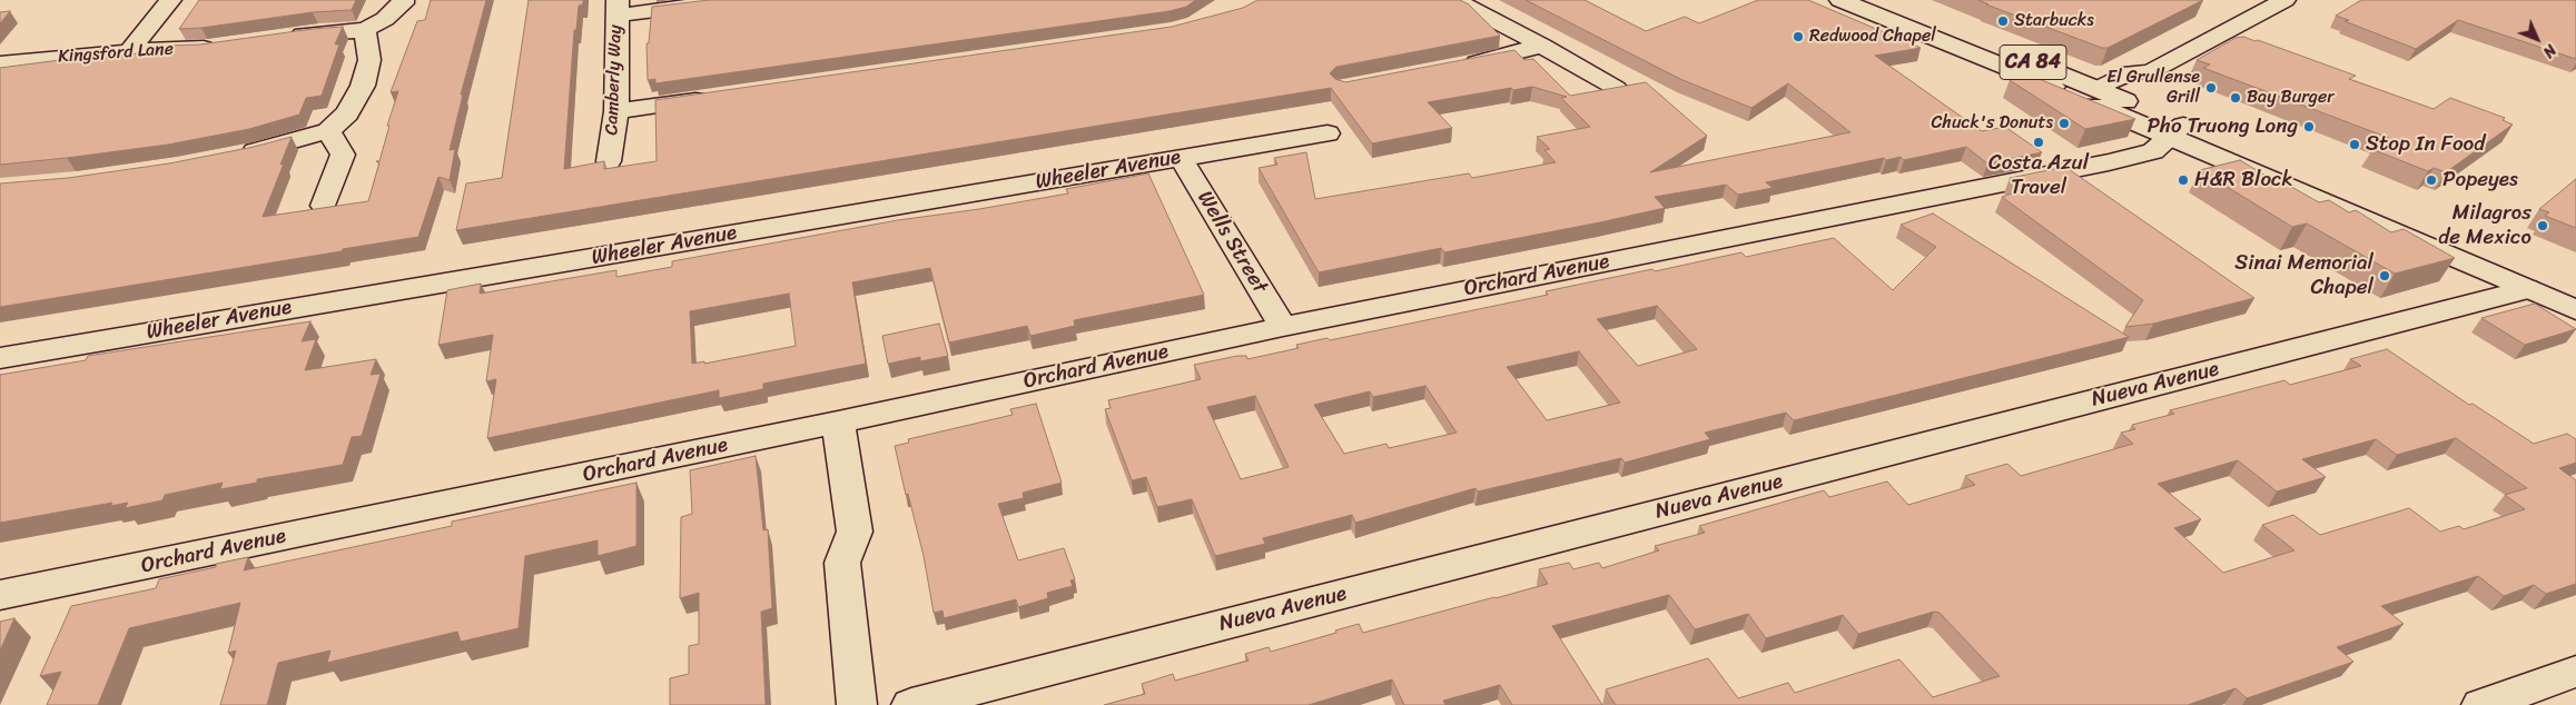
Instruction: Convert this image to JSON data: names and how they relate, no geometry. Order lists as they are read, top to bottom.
{
  "streets": {
    "street": [
      "Kingsford Lane",
      "CA 84",
      "Camberly Way",
      "Wheeler Avenue",
      "Wells Street",
      "Orchard Avenue",
      "Nueva Avenue"
    ]
  },
  "crossings": [
    ["CA 84", "Orchard Avenue"],
    ["CA 84", "Nueva Avenue"],
    ["Wheeler Avenue", "Wells Street"],
    ["Wells Street", "Orchard Avenue"]
  ],
  "places": [
    "Starbucks",
    "Redwood Chapel",
    "El Grullense Grill",
    "Bay Burger",
    "Chuck's Donuts",
    "Pho Truong Long",
    "Costa Azul Travel",
    "Stop In Food",
    "H&R Block",
    "Popeyes",
    "Milagros de Mexico",
    "Sinai Memorial Chapel"
  ],
  "north": "bottom right"
}
